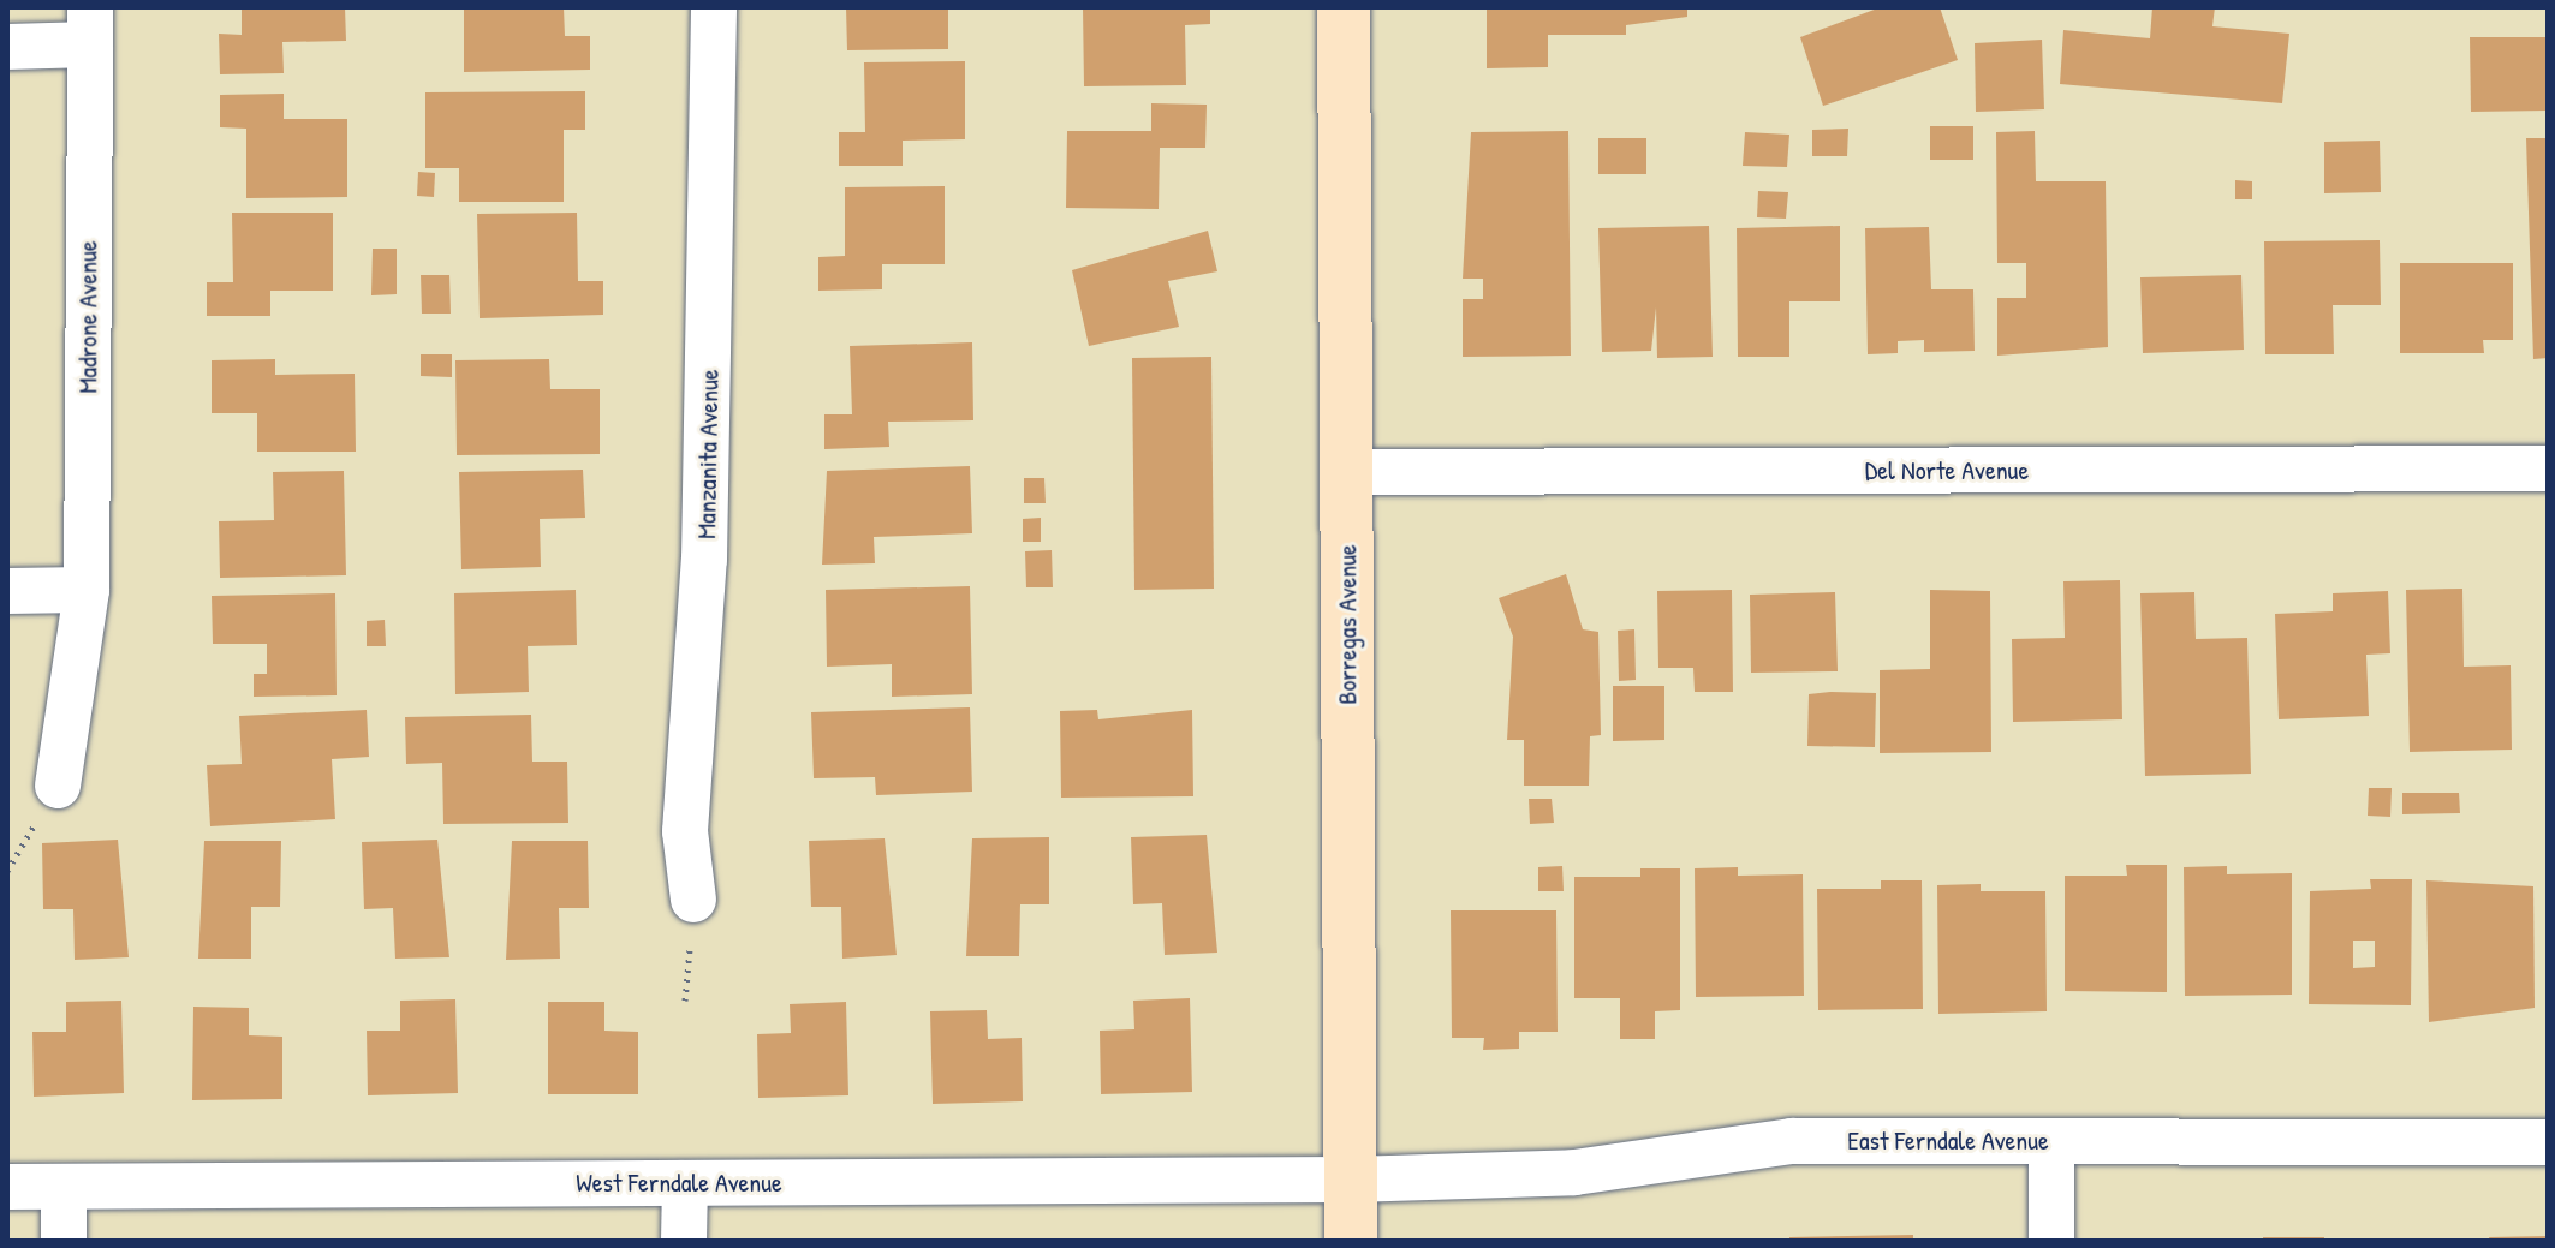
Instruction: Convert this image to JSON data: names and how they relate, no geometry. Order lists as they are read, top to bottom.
{
  "streets": {
    "street": [
      "Madrone Avenue",
      "Manzanita Avenue",
      "Del Norte Avenue",
      "Borregas Avenue",
      "East Ferndale Avenue",
      "West Ferndale Avenue"
    ]
  },
  "crossings": [
    ["Del Norte Avenue", "Borregas Avenue"],
    ["Borregas Avenue", "East Ferndale Avenue"],
    ["Borregas Avenue", "West Ferndale Avenue"],
    ["East Ferndale Avenue", "West Ferndale Avenue"]
  ]
}
